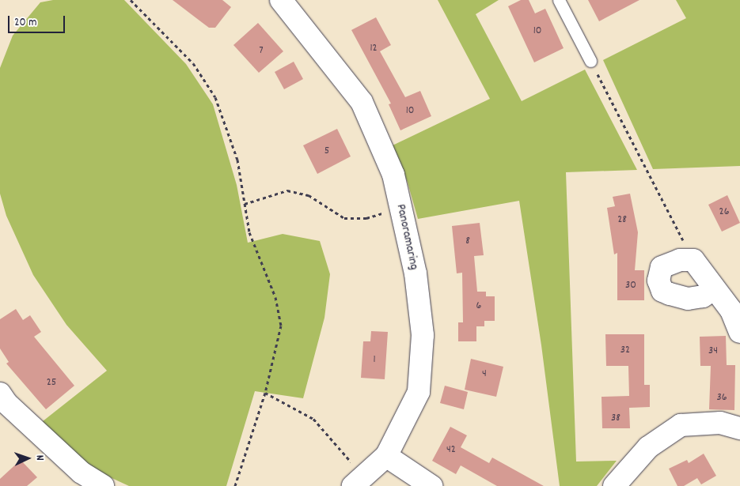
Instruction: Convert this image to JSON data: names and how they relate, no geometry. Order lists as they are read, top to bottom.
{
  "streets": {
    "street": ["Panoramaring"]
  },
  "house_numbers": [
    "10",
    "12",
    "7",
    "10",
    "5",
    "26",
    "28",
    "8",
    "30",
    "6",
    "32",
    "34",
    "1",
    "4",
    "25",
    "36",
    "38",
    "42"
  ],
  "scale_bar": "20 m",
  "north": "right"
}
